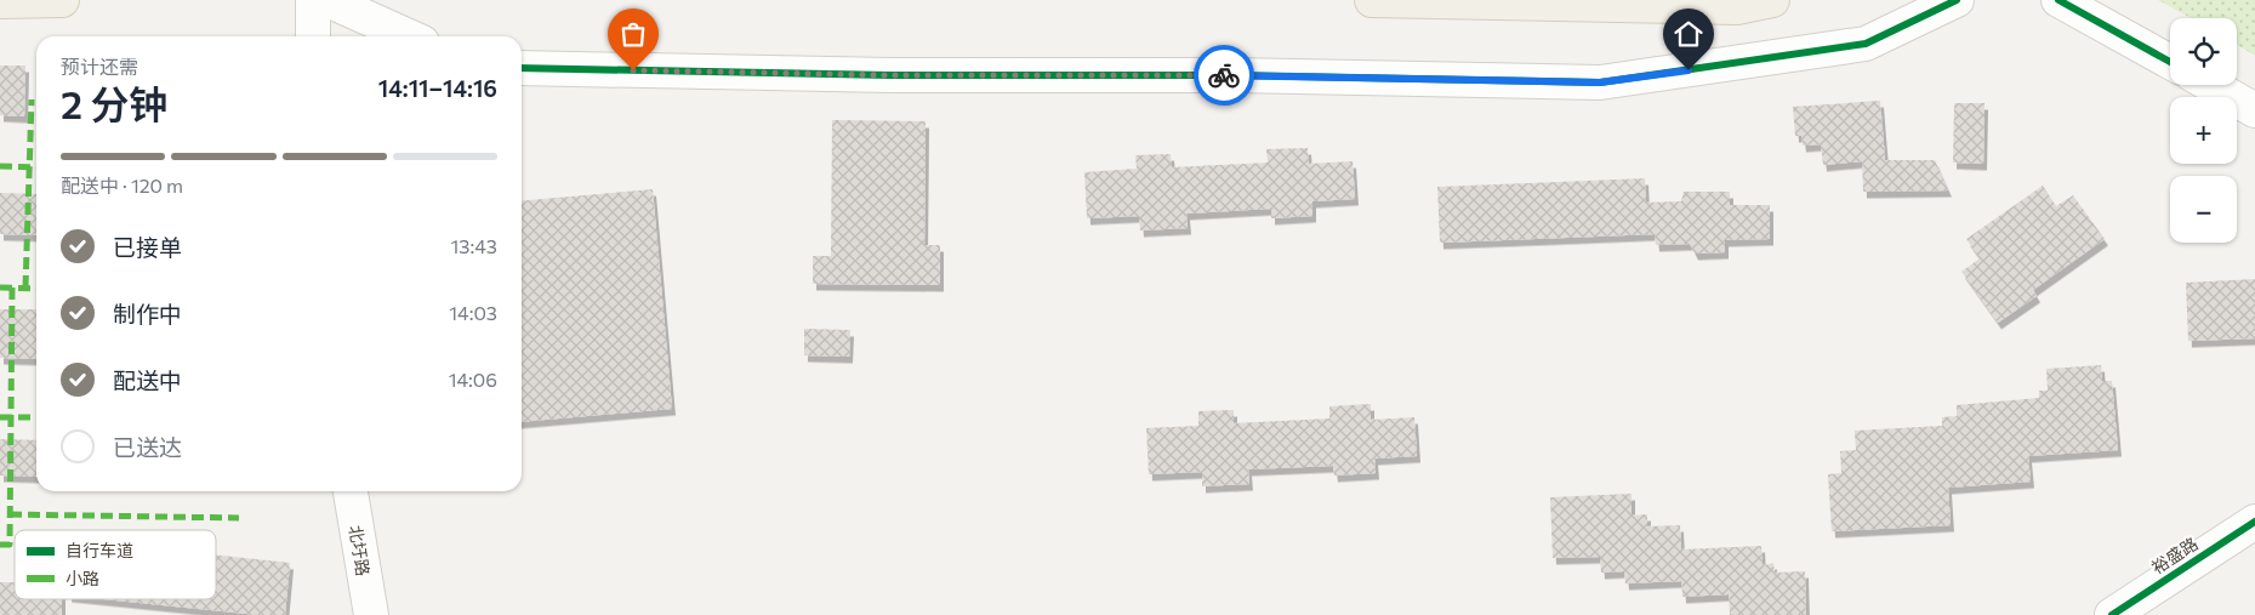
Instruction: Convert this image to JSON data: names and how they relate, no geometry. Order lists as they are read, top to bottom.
{
  "streets": {
    "street": ["北圩路", "裕盛路"]
  },
  "legend": ["自行车道", "小路"],
  "page": {
    "map_buttons": ["+", "−"],
    "heading": ["2 分钟", "预计还需", "14:11–14:16"],
    "bar": "配送中 · 120 m",
    "list": [
      ["已接单", "13:43"],
      ["制作中", "14:03"],
      ["配送中", "14:06"],
      "已送达"
    ]
  }
}
